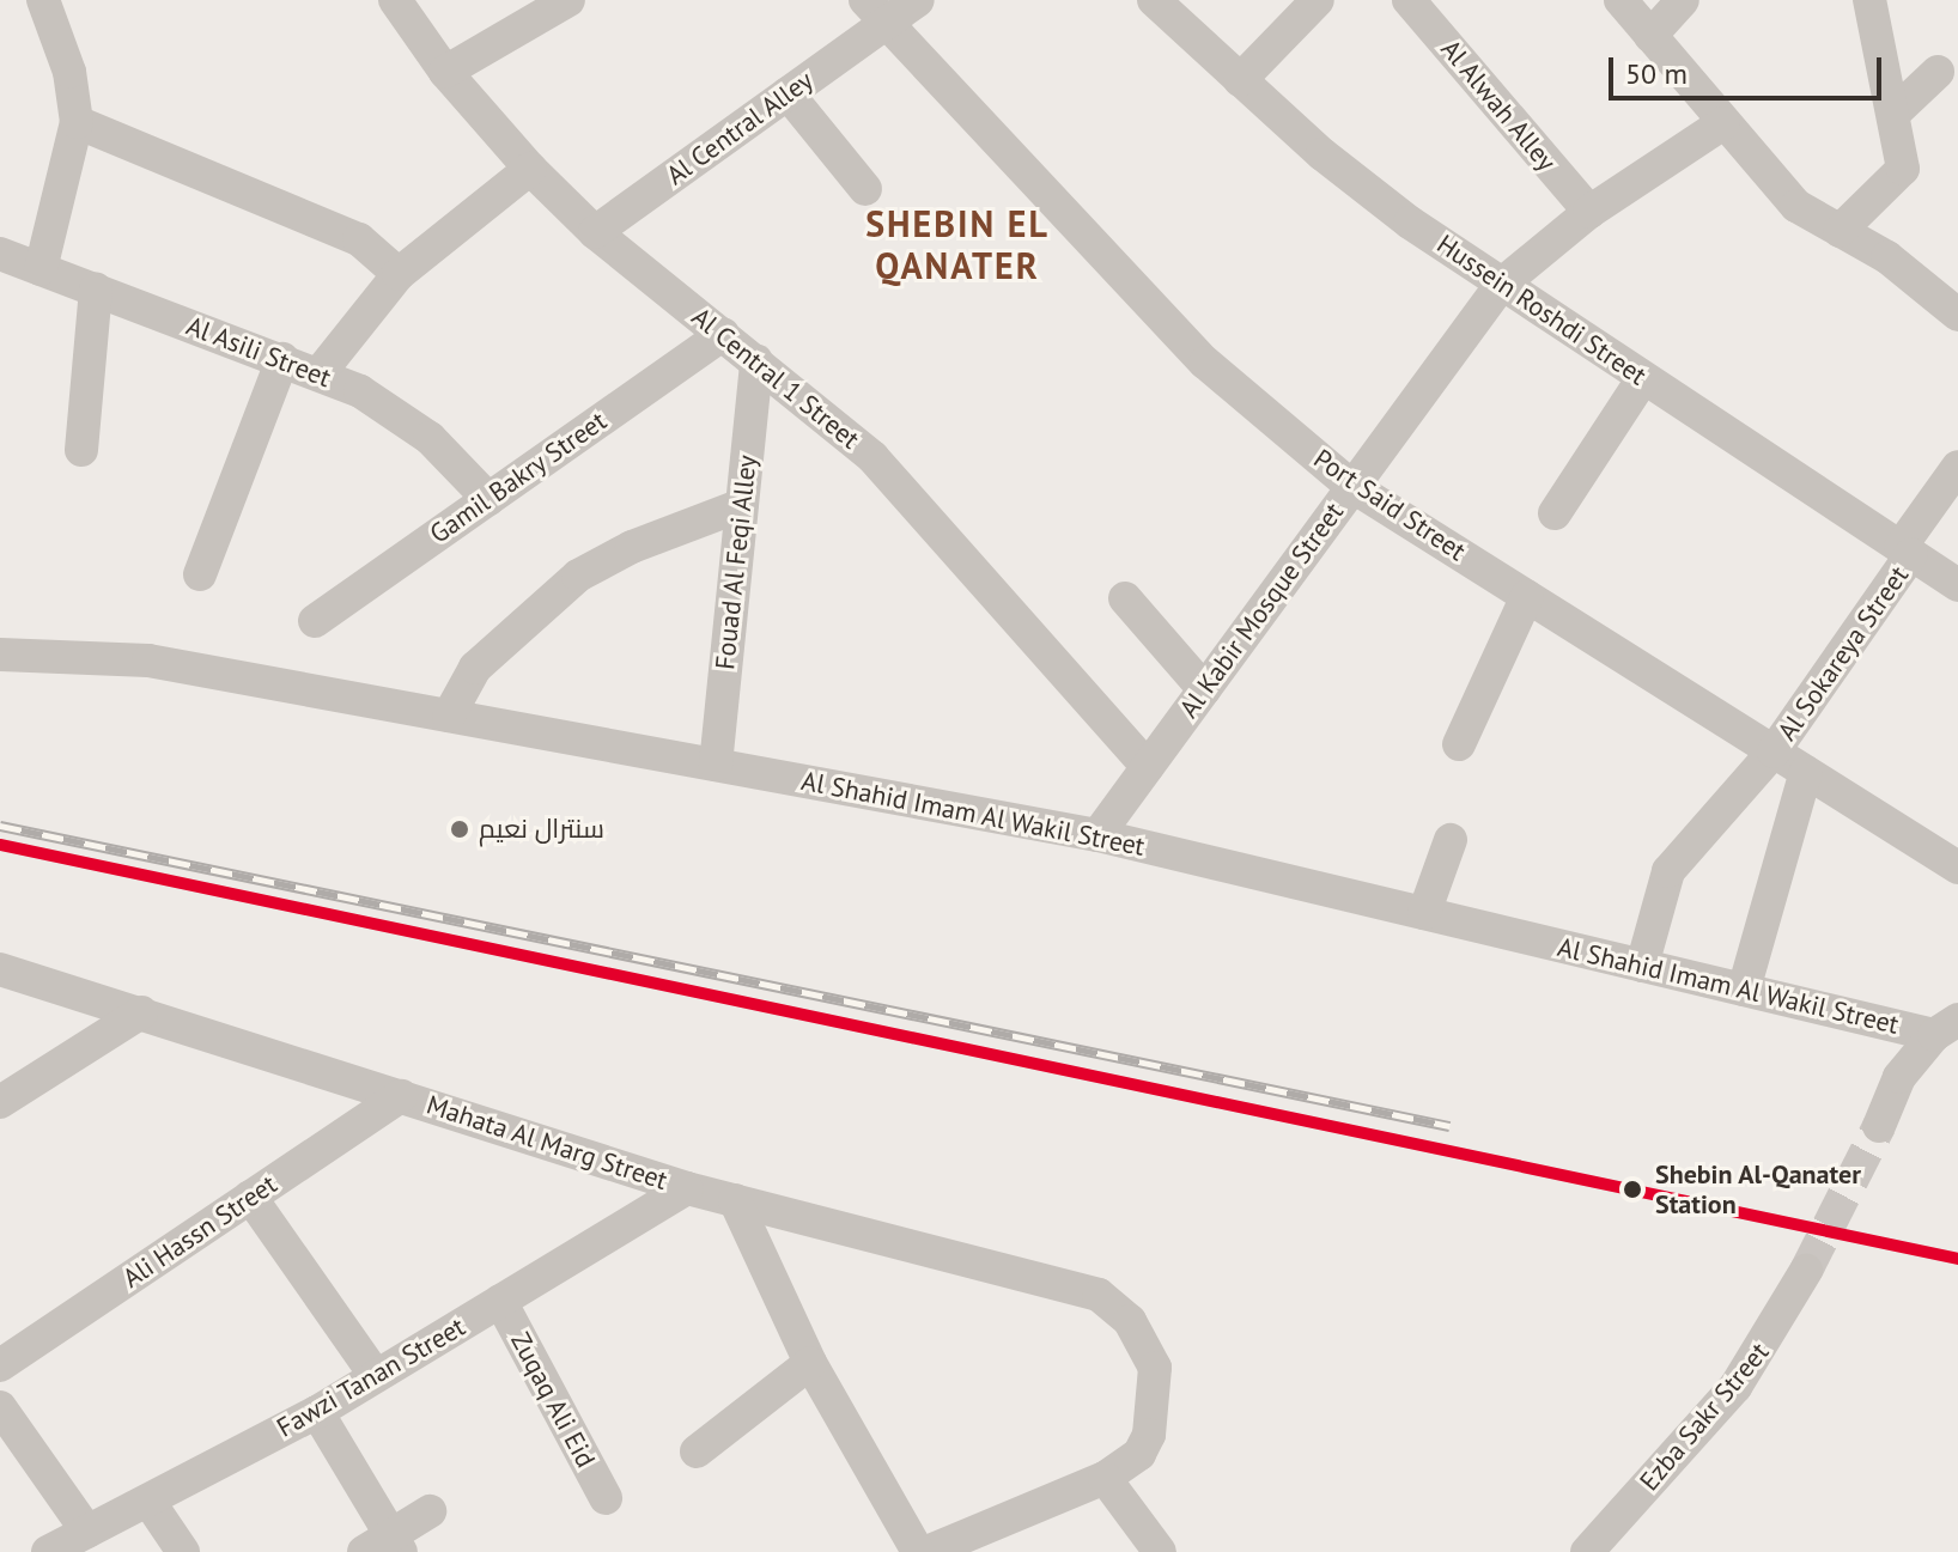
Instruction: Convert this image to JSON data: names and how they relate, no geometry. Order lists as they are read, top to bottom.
{
  "streets": {
    "street": [
      "Al Alwah Alley",
      "Al Central Alley",
      "Hussein Roshdi Street",
      "Al Asili Street",
      "Al Central 1 Street",
      "Gamil Bakry Street",
      "Port Said Street",
      "Fouad Al Feqi Alley",
      "Al Kabir Mosque Street",
      "Al Sokareya Street",
      "Al Shahid Imam Al Wakil Street",
      "Mahata Al Marg Street",
      "Ali Hassn Street",
      "Fawzi Tanan Street",
      "Zuqaq Ali Eid",
      "Ezba Sakr Street"
    ]
  },
  "crossings": [
    ["Al Alwah Alley", "Al Kabir Mosque Street"],
    ["Al Central Alley", "Al Central 1 Street"],
    ["Al Central Alley", "Port Said Street"],
    ["Hussein Roshdi Street", "Al Kabir Mosque Street"],
    ["Hussein Roshdi Street", "Al Sokareya Street"],
    ["Al Asili Street", "Gamil Bakry Street"],
    ["Al Central 1 Street", "Gamil Bakry Street"],
    ["Al Central 1 Street", "Fouad Al Feqi Alley"],
    ["Al Central 1 Street", "Al Kabir Mosque Street"],
    ["Port Said Street", "Al Kabir Mosque Street"],
    ["Port Said Street", "Al Sokareya Street"],
    ["Fouad Al Feqi Alley", "Al Shahid Imam Al Wakil Street"],
    ["Al Kabir Mosque Street", "Al Shahid Imam Al Wakil Street"],
    ["Al Sokareya Street", "Al Shahid Imam Al Wakil Street"],
    ["Mahata Al Marg Street", "Ali Hassn Street"],
    ["Mahata Al Marg Street", "Fawzi Tanan Street"],
    ["Fawzi Tanan Street", "Zuqaq Ali Eid"]
  ],
  "districts": ["SHEBIN EL QANATER"],
  "places": ["سنترال نعيم", "Shebin Al-Qanater Station"],
  "scale_bar": "50 m"
}
